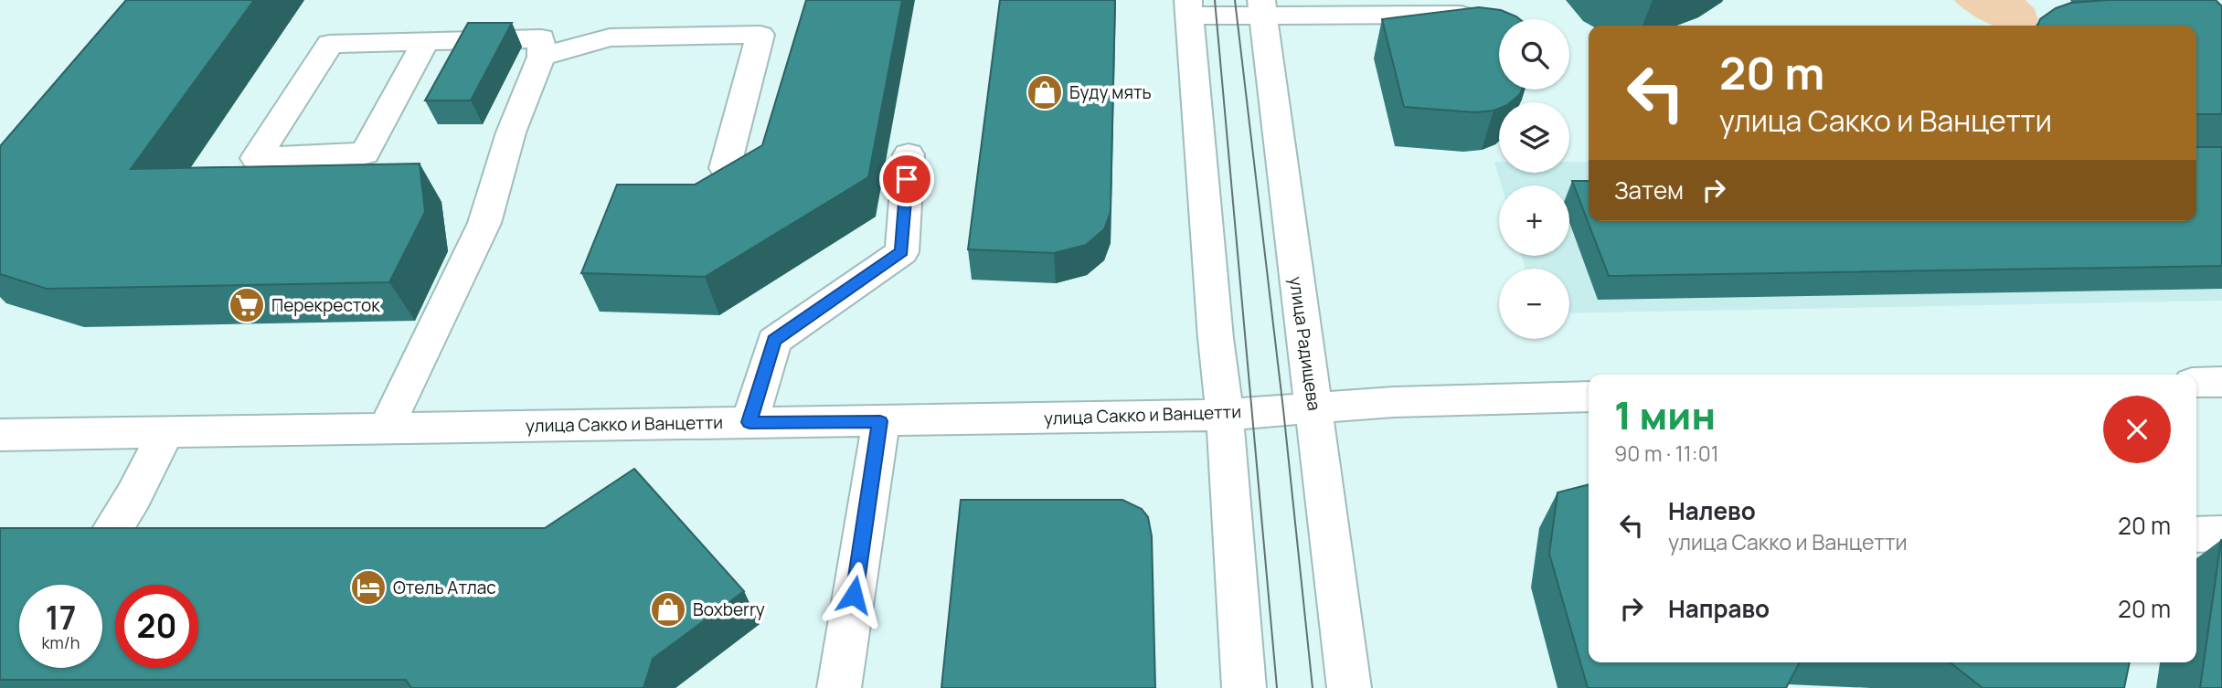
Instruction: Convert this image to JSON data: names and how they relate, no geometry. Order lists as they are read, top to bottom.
{
  "streets": {
    "street": ["улица Радищева", "улица Сакко и Ванцетти"]
  },
  "crossings": [
    ["улица Радищева", "улица Сакко и Ванцетти"]
  ],
  "places": {
    "shop": ["Буду мять", "Boxberry"],
    "supermarket": ["Перекресток"],
    "hotel": ["Отель Атлас"]
  },
  "page": {
    "map_buttons": ["+", "−"],
    "turn": ["20 m", "улица Сакко и Ванцетти"],
    "then": "Затем",
    "heading": ["1 мин", "90 m · 11:01"],
    "list": [
      {
        "name": "Налево",
        "note": "улица Сакко и Ванцетти",
        "value": "20 m"
      },
      {
        "name": "Направо",
        "value": "20 m"
      }
    ],
    "speed": "17 km/h",
    "limit": "20"
  }
}
